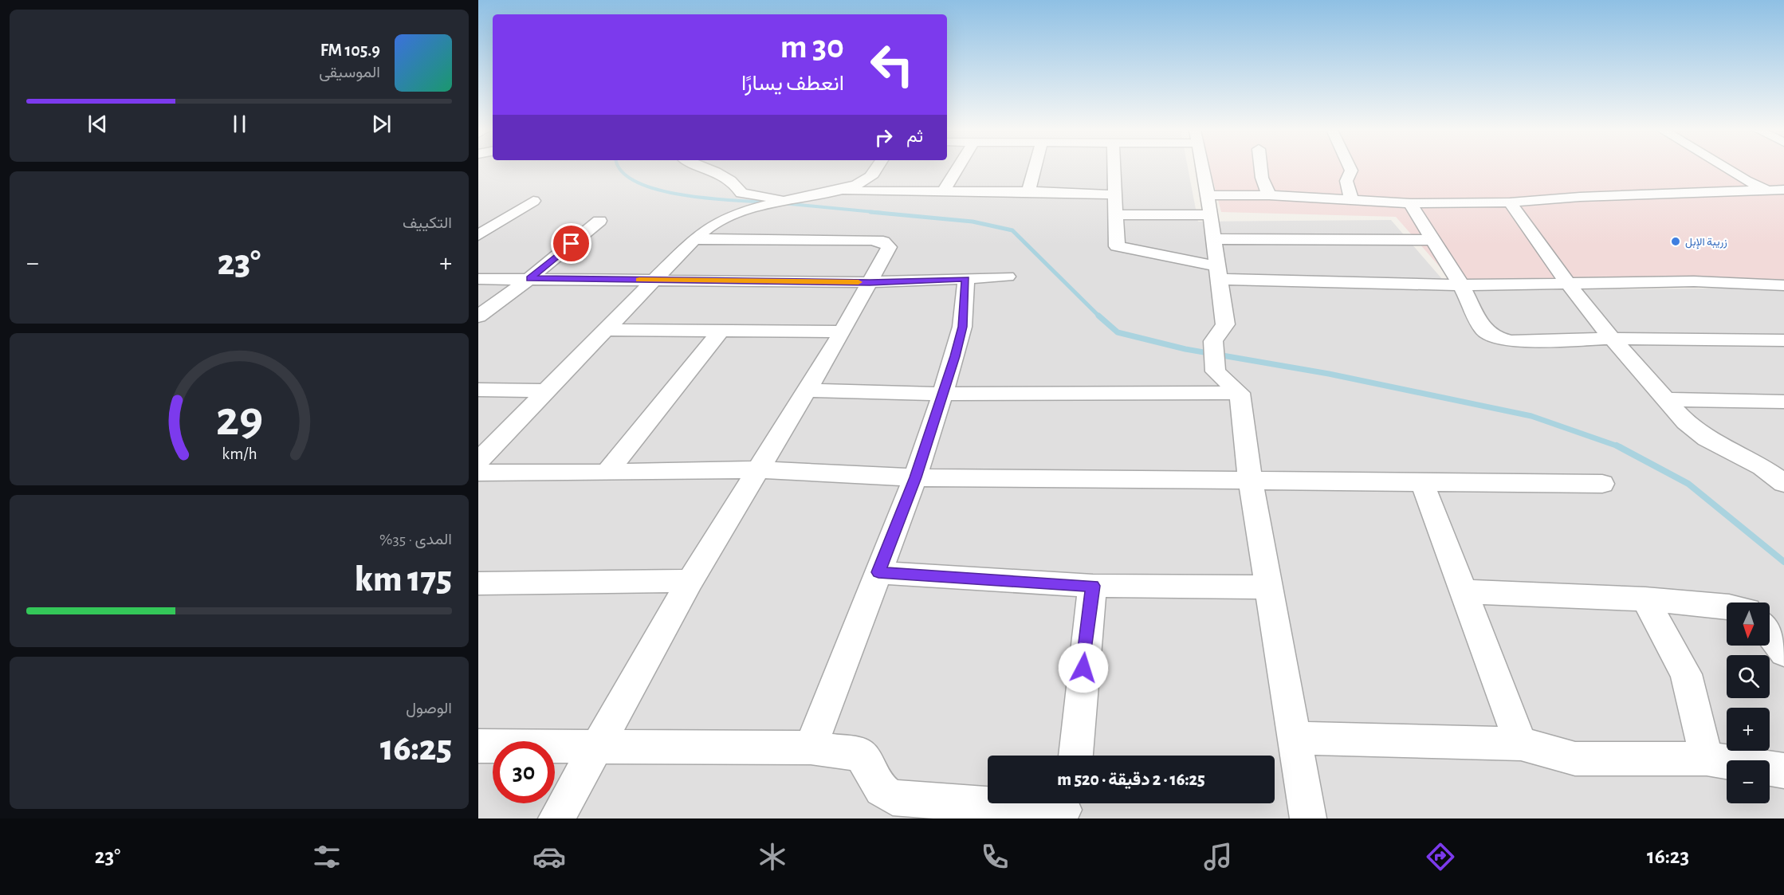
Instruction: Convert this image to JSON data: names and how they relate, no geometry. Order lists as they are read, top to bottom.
{
  "places": ["زريبة الإبل"],
  "north": "bottom",
  "page": {
    "turn": ["30 m", "انعطف يسارًا"],
    "song": ["105.9 FM", "الموسيقى"],
    "then": "ثم",
    "tile": [
      "التكييف",
      ["المدى · 35%", "175 km"],
      ["الوصول", "16:25"]
    ],
    "heat": ["−", "23°", "+"],
    "map_buttons": ["+", "−"],
    "limit": "30",
    "trip": "16:25 · 2 دقيقة · 520 m",
    "tabs": ["16:23", "23°"],
    "gauge": ["29", "km/h"]
  }
}
